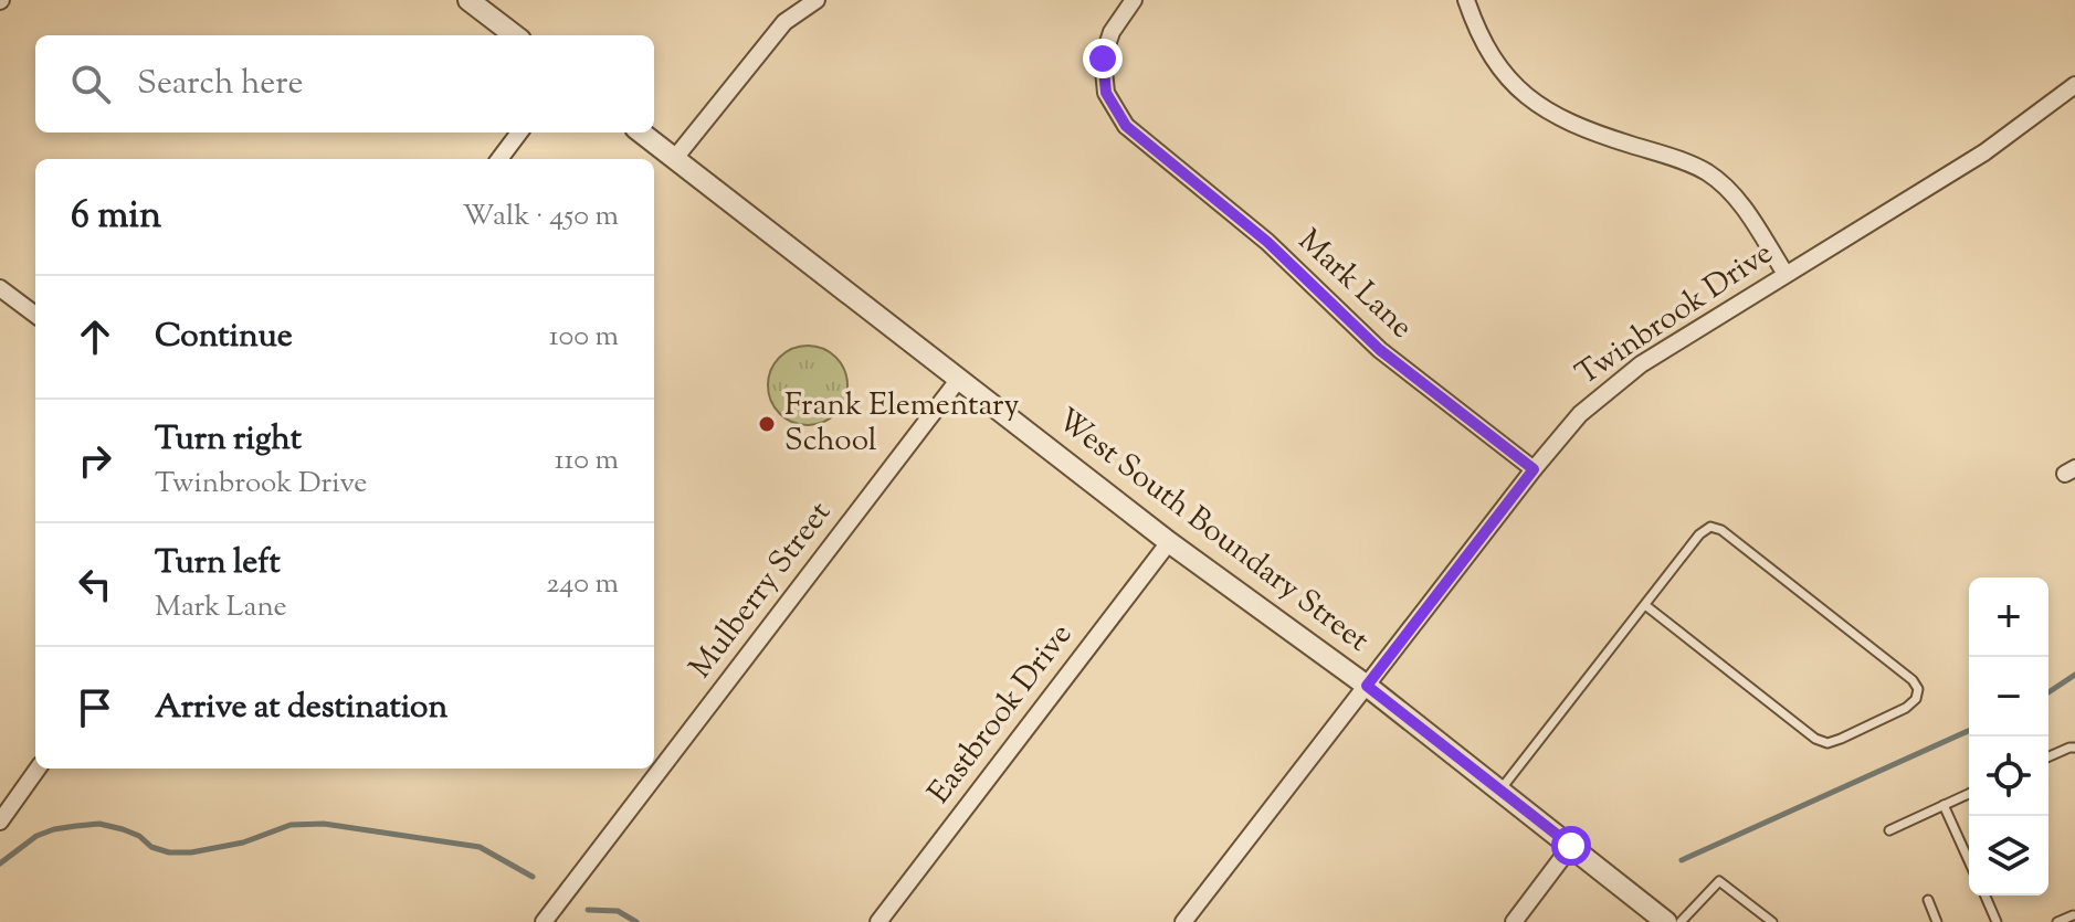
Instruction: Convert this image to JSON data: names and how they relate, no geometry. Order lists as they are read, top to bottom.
{
  "streets": {
    "street": [
      "Mark Lane",
      "Twinbrook Drive",
      "West South Boundary Street",
      "Mulberry Street",
      "Eastbrook Drive"
    ]
  },
  "crossings": [
    ["Mark Lane", "Twinbrook Drive"],
    ["Twinbrook Drive", "West South Boundary Street"],
    ["West South Boundary Street", "Mulberry Street"],
    ["West South Boundary Street", "Eastbrook Drive"]
  ],
  "places": ["Frank Elementary School"],
  "page": {
    "search": "Search here",
    "heading": ["6 min", "Walk · 450 m"],
    "list": [
      ["Continue", "100 m"],
      ["Turn right", "Twinbrook Drive", "110 m"],
      ["Turn left", "Mark Lane", "240 m"],
      "Arrive at destination"
    ],
    "map_buttons": ["+", "−"]
  }
}
